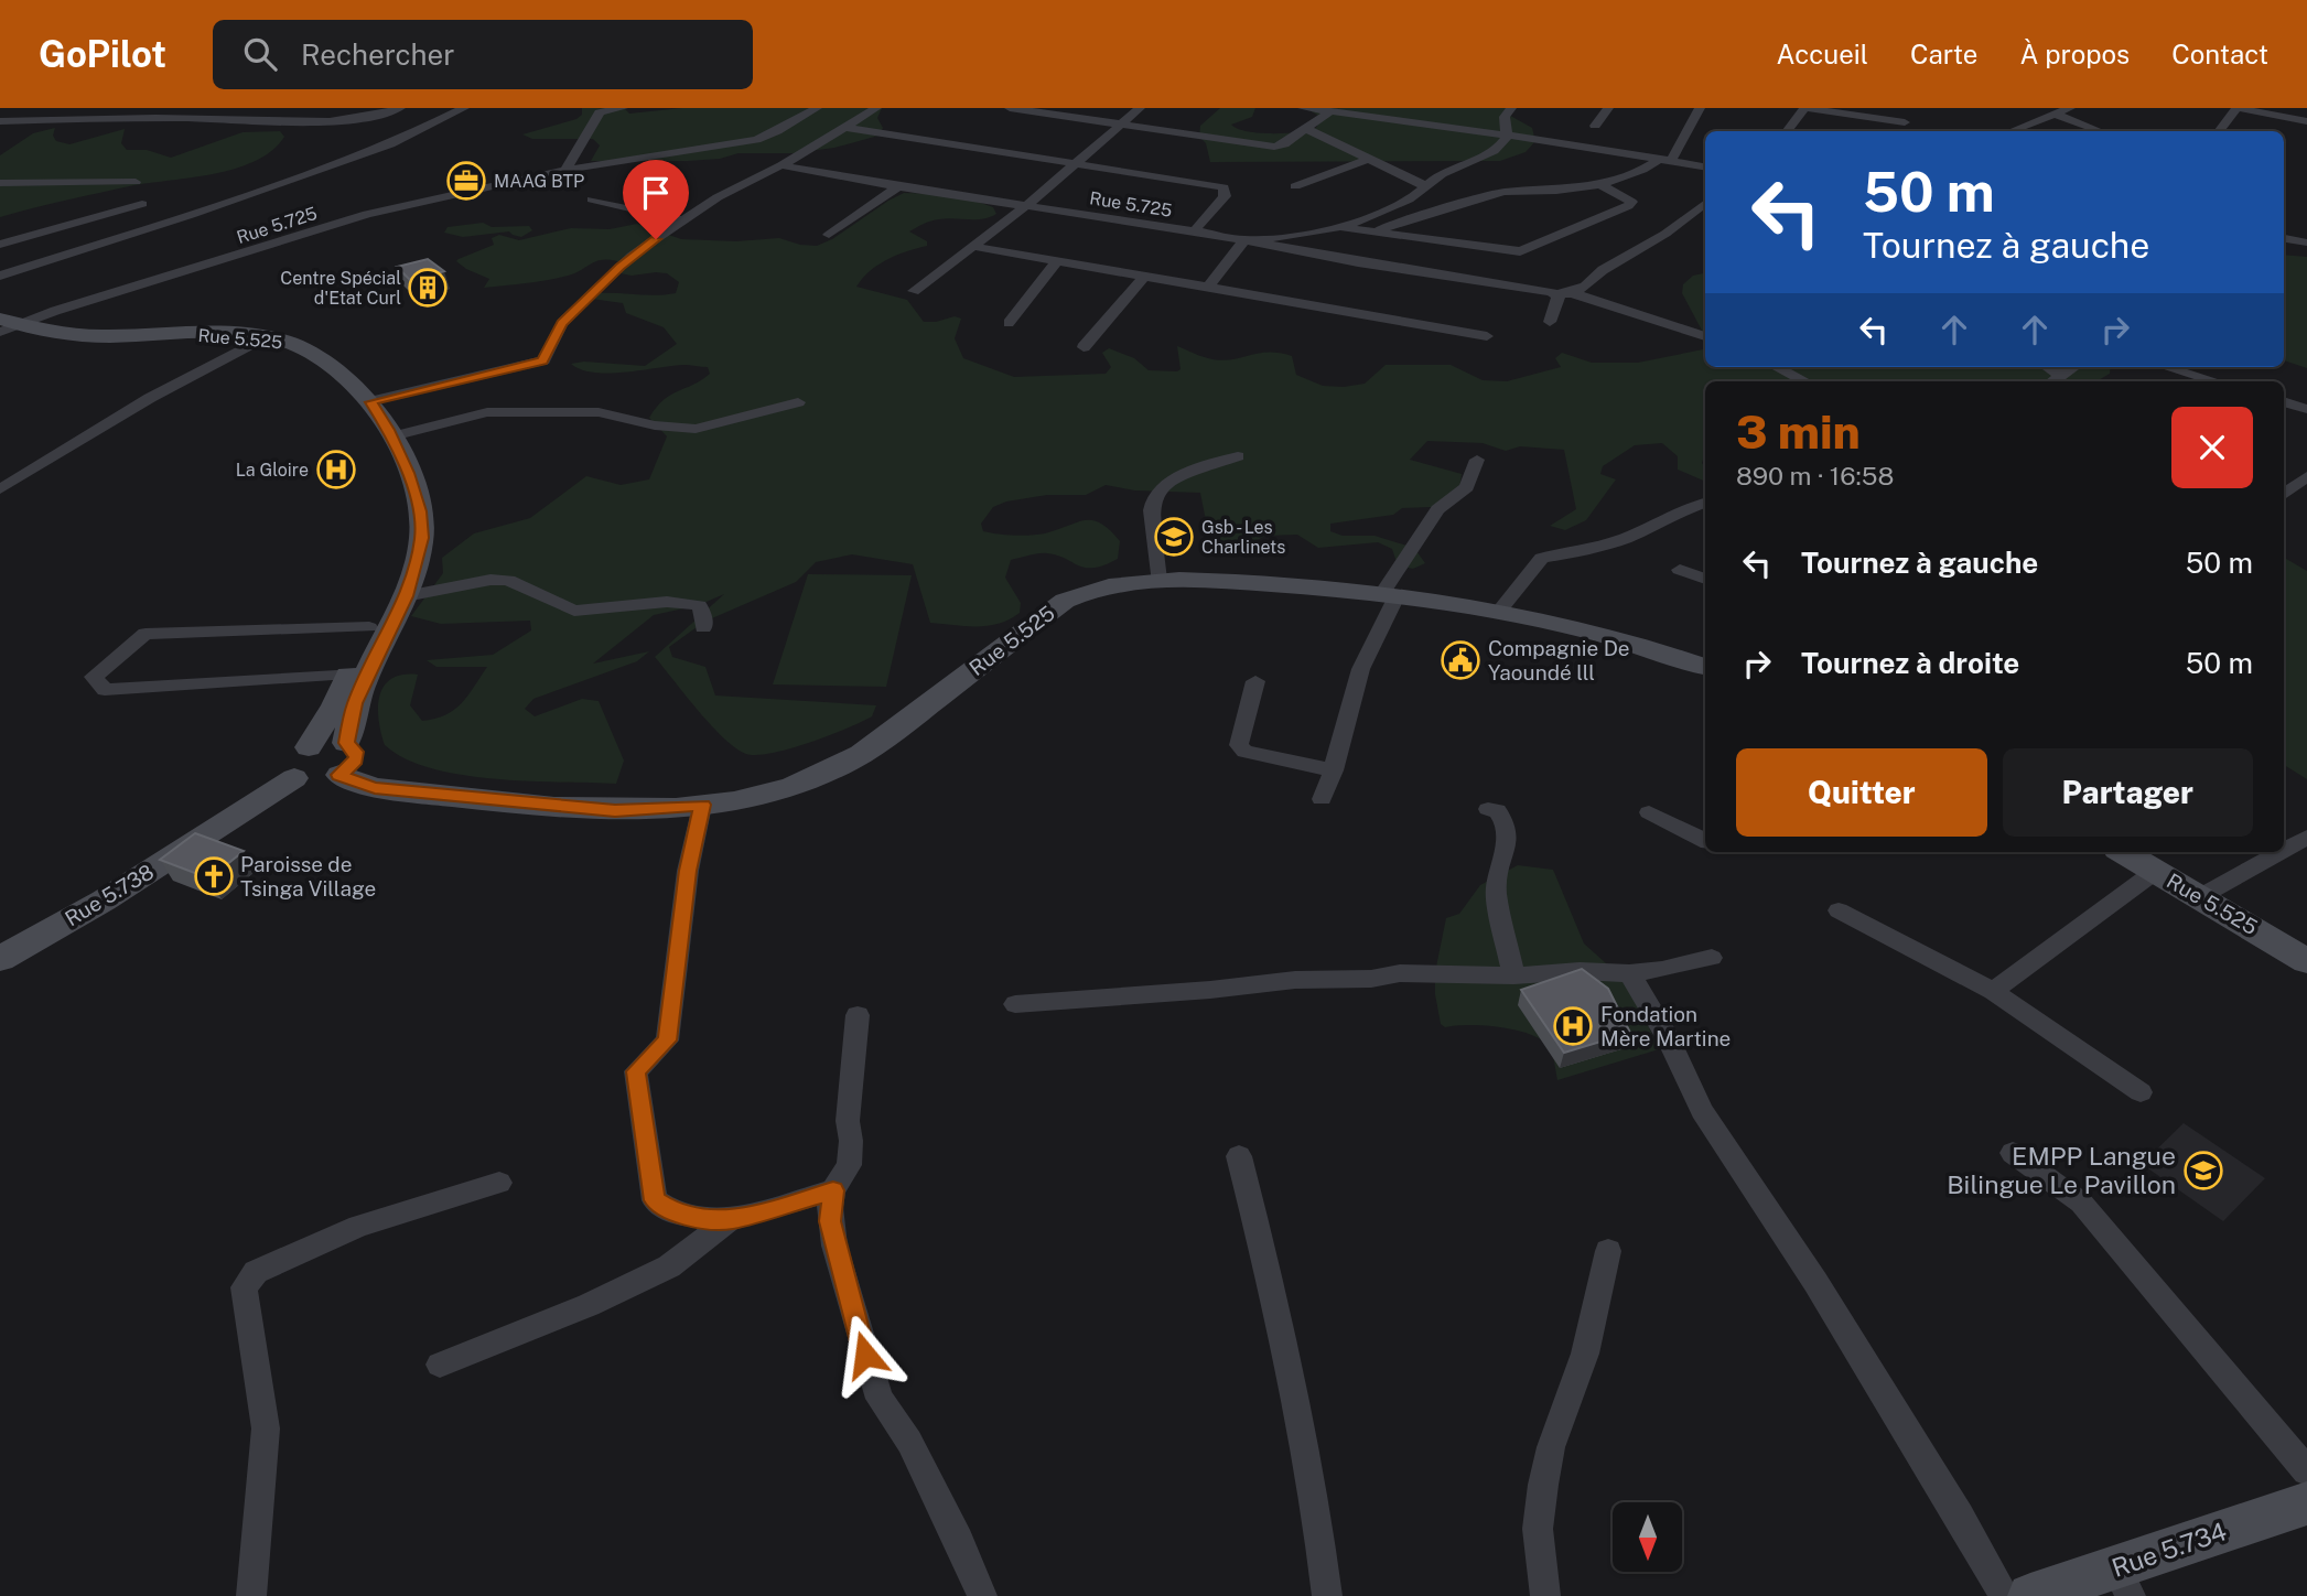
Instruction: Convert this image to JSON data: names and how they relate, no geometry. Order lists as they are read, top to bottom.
{
  "streets": {
    "street": [
      "Rue 5.725",
      "Rue 5.525",
      "Rue 5.738",
      "Rue 5.734"
    ]
  },
  "crossings": [
    ["Rue 5.725", "Rue 5.525"],
    ["Rue 5.525", "Rue 5.738"]
  ],
  "places": {
    "office": ["MAAG BTP"],
    "building": ["Centre Spécial d'Etat Curl"],
    "hospital": ["La Gloire", "Fondation Mère Martine"],
    "school or university": ["Gsb - Les Charlinets", "EMPP Langue Bilingue Le Pavillon"],
    "public building": ["Compagnie De Yaoundé lll"],
    "church": ["Paroisse de Tsinga Village"]
  },
  "north": "bottom",
  "page": {
    "header": "GoPilot",
    "search": "Rechercher",
    "nav": [
      "Accueil",
      "Carte",
      "À propos",
      "Contact"
    ],
    "turn": ["50 m", "Tournez à gauche"],
    "heading": ["3 min", "890 m · 16:58"],
    "list": [
      {
        "name": "Tournez à gauche",
        "value": "50 m"
      },
      {
        "name": "Tournez à droite",
        "value": "50 m"
      }
    ],
    "buttons": ["Quitter", "Partager"]
  }
}
